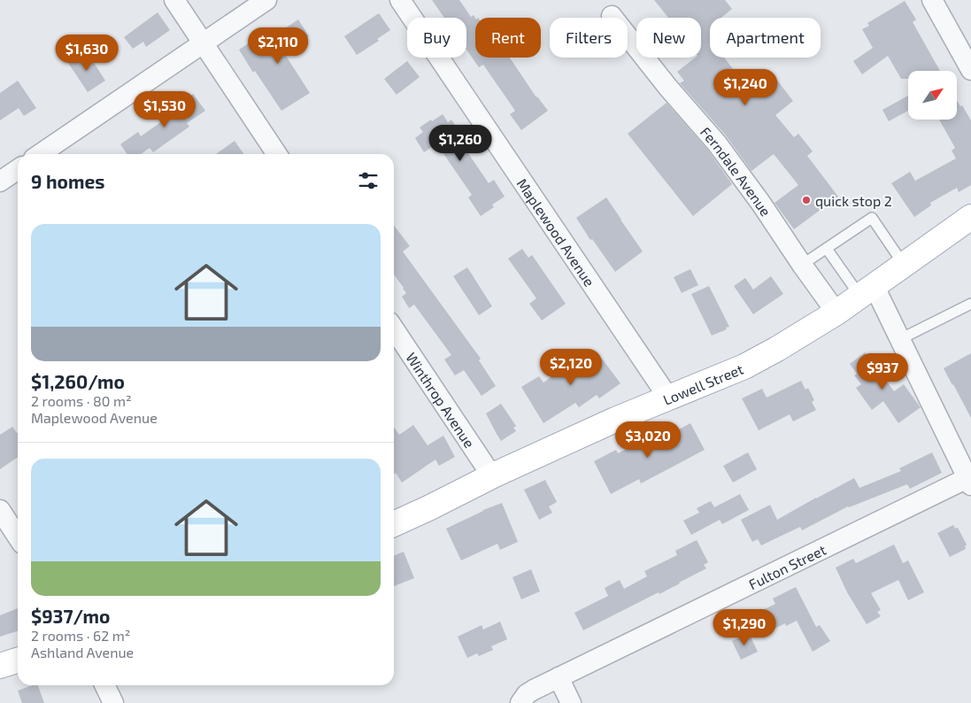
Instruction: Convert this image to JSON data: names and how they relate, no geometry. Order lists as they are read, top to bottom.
{
  "streets": {
    "main road": ["Lowell Street"],
    "street": [
      "Ferndale Avenue",
      "Maplewood Avenue",
      "Winthrop Avenue",
      "Fulton Street"
    ]
  },
  "crossings": [
    ["Ferndale Avenue", "Lowell Street"],
    ["Maplewood Avenue", "Lowell Street"],
    ["Lowell Street", "Winthrop Avenue"]
  ],
  "places": ["quick stop 2"],
  "north": "top right",
  "page": {
    "chip": [
      "Buy",
      "Rent",
      "Filters",
      "New",
      "Apartment"
    ],
    "price": [
      "$2,110",
      "$1,630",
      "$1,240",
      "$1,530",
      "$1,260",
      "$2,120",
      "$937",
      "$3,020",
      "$1,290"
    ],
    "heading": "9 homes",
    "list": [
      {
        "name": "$1,260/mo",
        "note": "2 rooms · 80 m² · Maplewood Avenue"
      },
      {
        "name": "$937/mo",
        "note": "2 rooms · 62 m² · Ashland Avenue"
      }
    ]
  }
}
